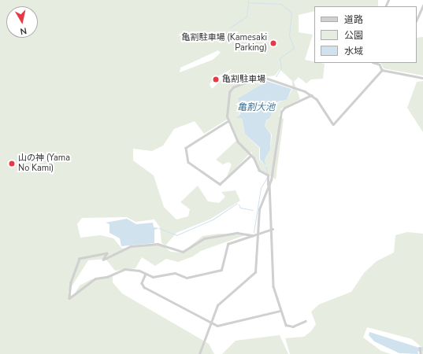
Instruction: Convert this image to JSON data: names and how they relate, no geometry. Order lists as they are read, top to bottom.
{
  "water": ["亀割大池"],
  "places": ["亀割駐車場 (Kamesaki Parking)", "亀割駐車場", "山の神 (Yama No Kami)"],
  "legend": ["道路", "公園", "水域"],
  "north": "bottom"
}
